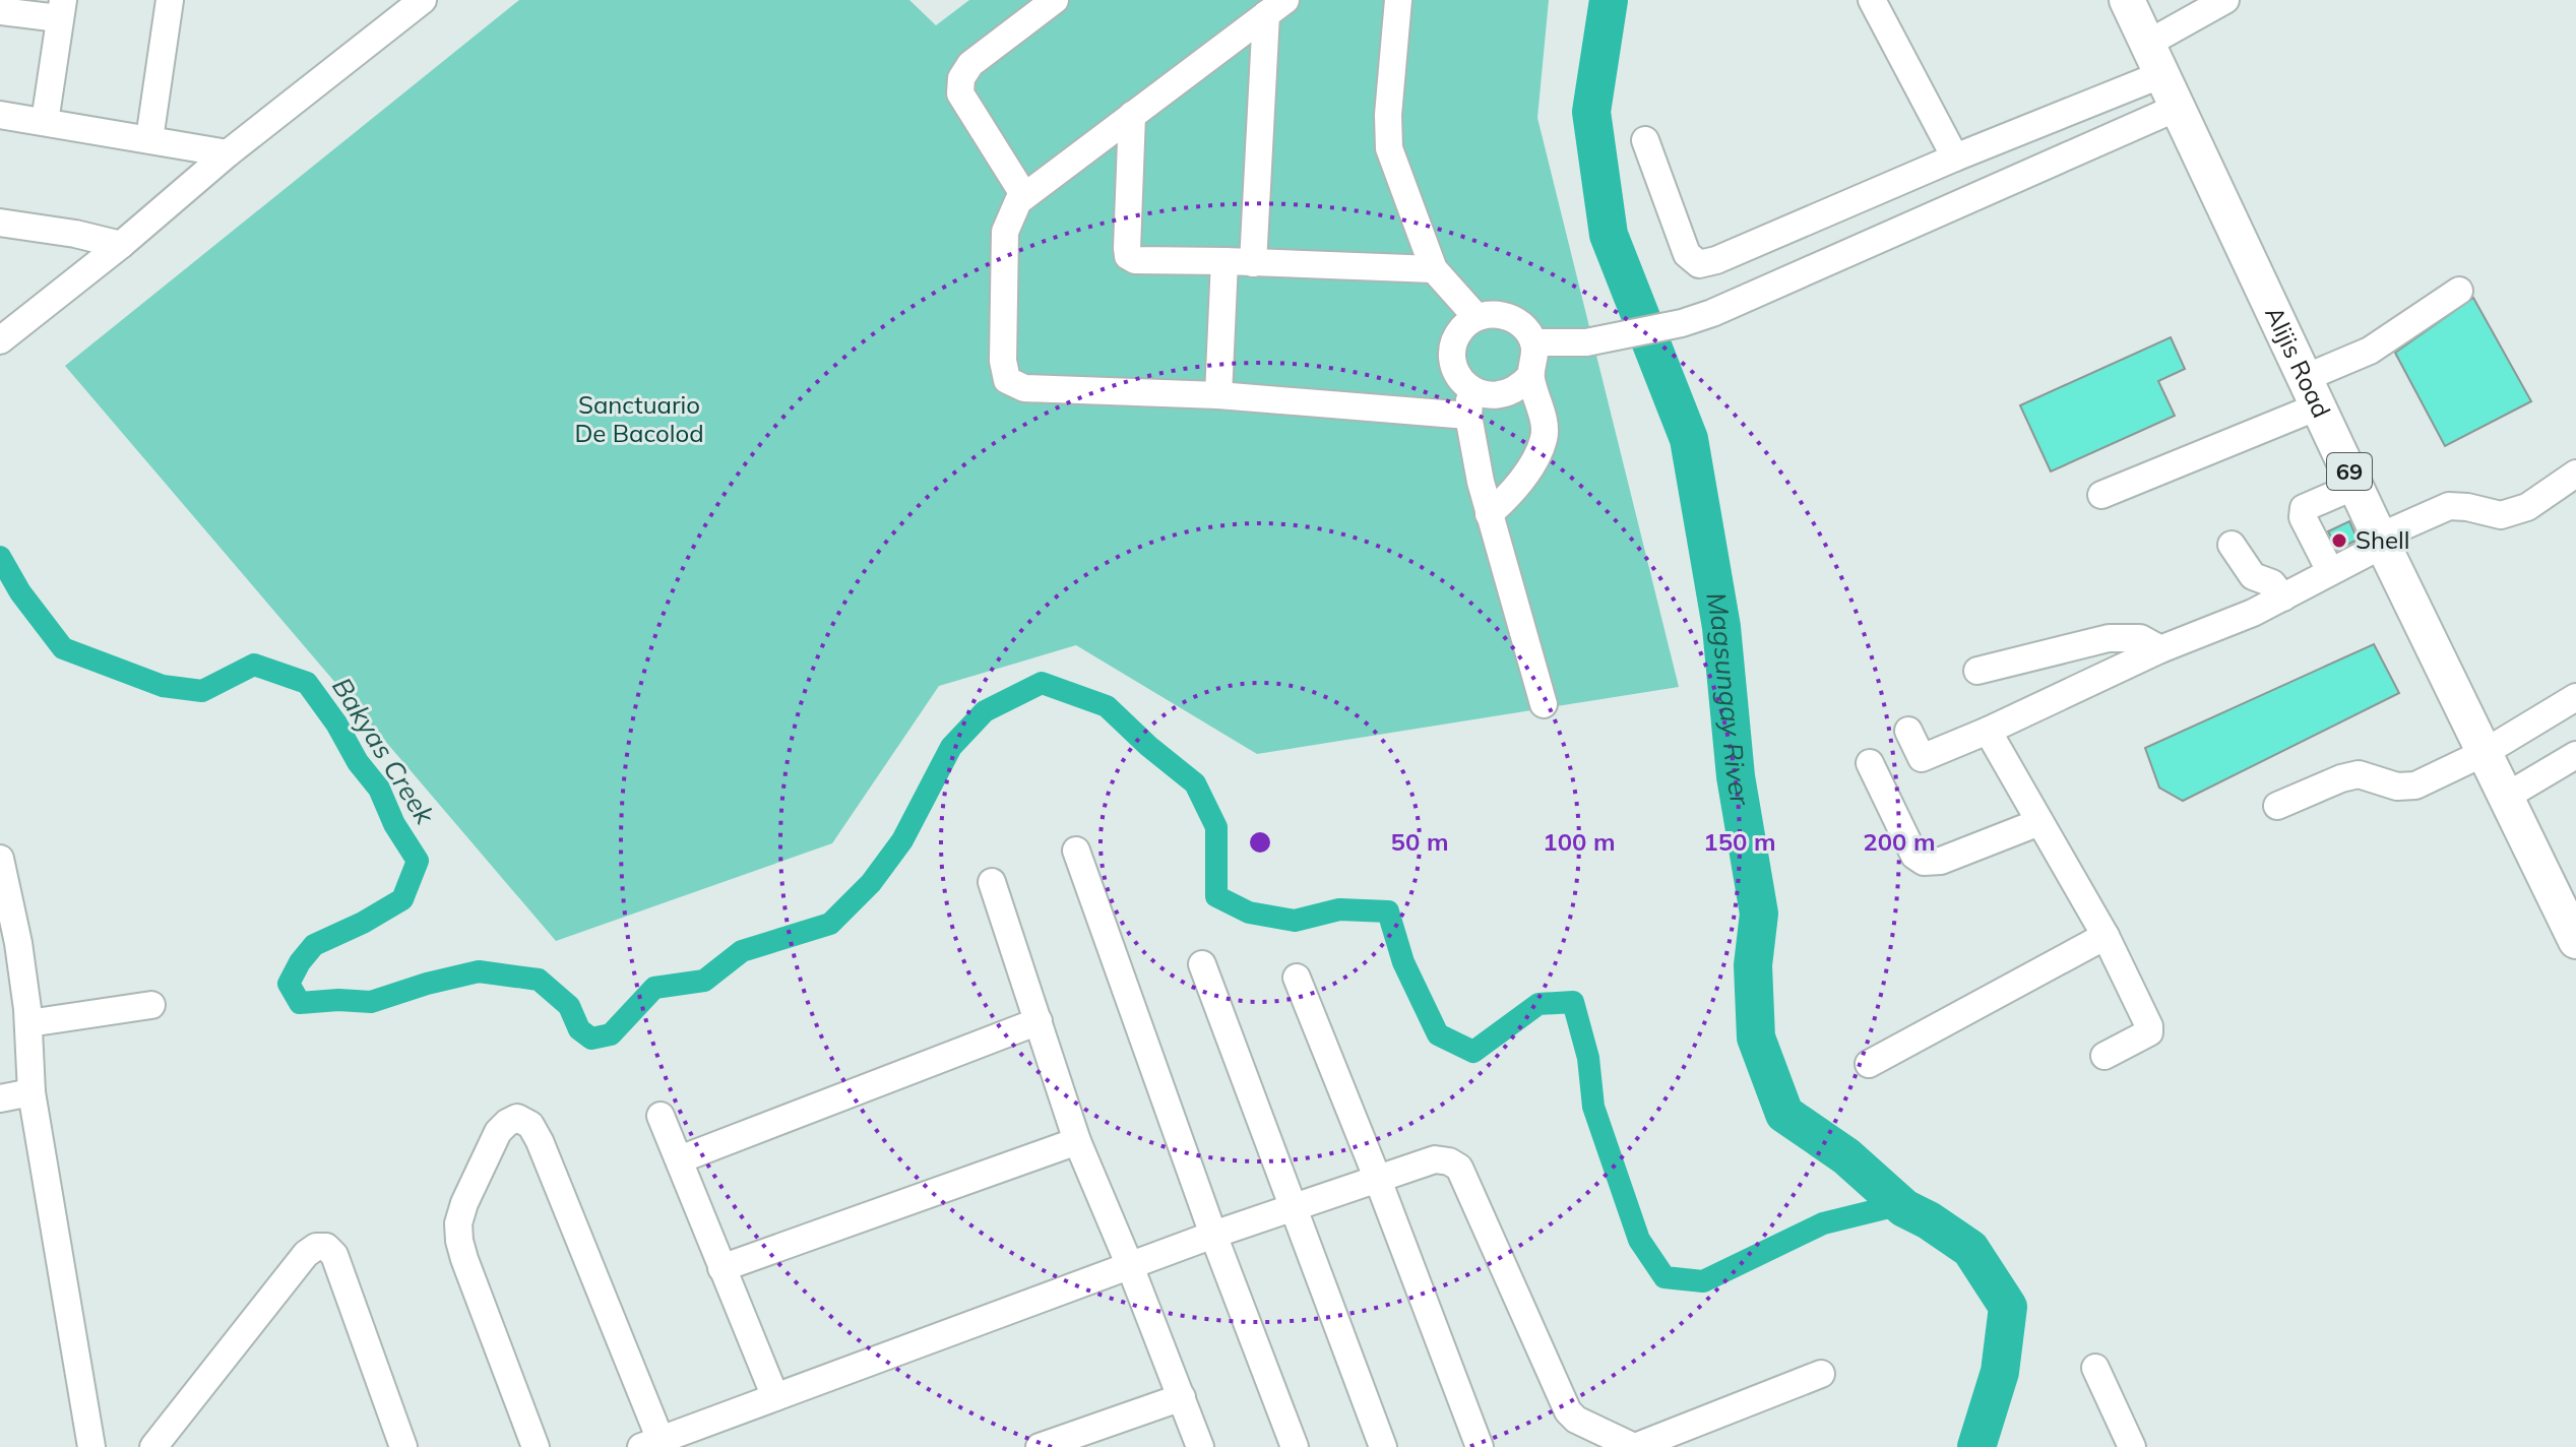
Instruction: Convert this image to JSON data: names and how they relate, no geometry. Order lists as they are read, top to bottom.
{
  "streets": {
    "main road": ["Alijis Road", "69"]
  },
  "water": ["Magsungay River", "Bakyas Creek"],
  "parks": ["Sanctuario De Bacolod"],
  "places": ["Shell"],
  "rings": [
    "50 m",
    "100 m",
    "150 m",
    "200 m"
  ]
}
